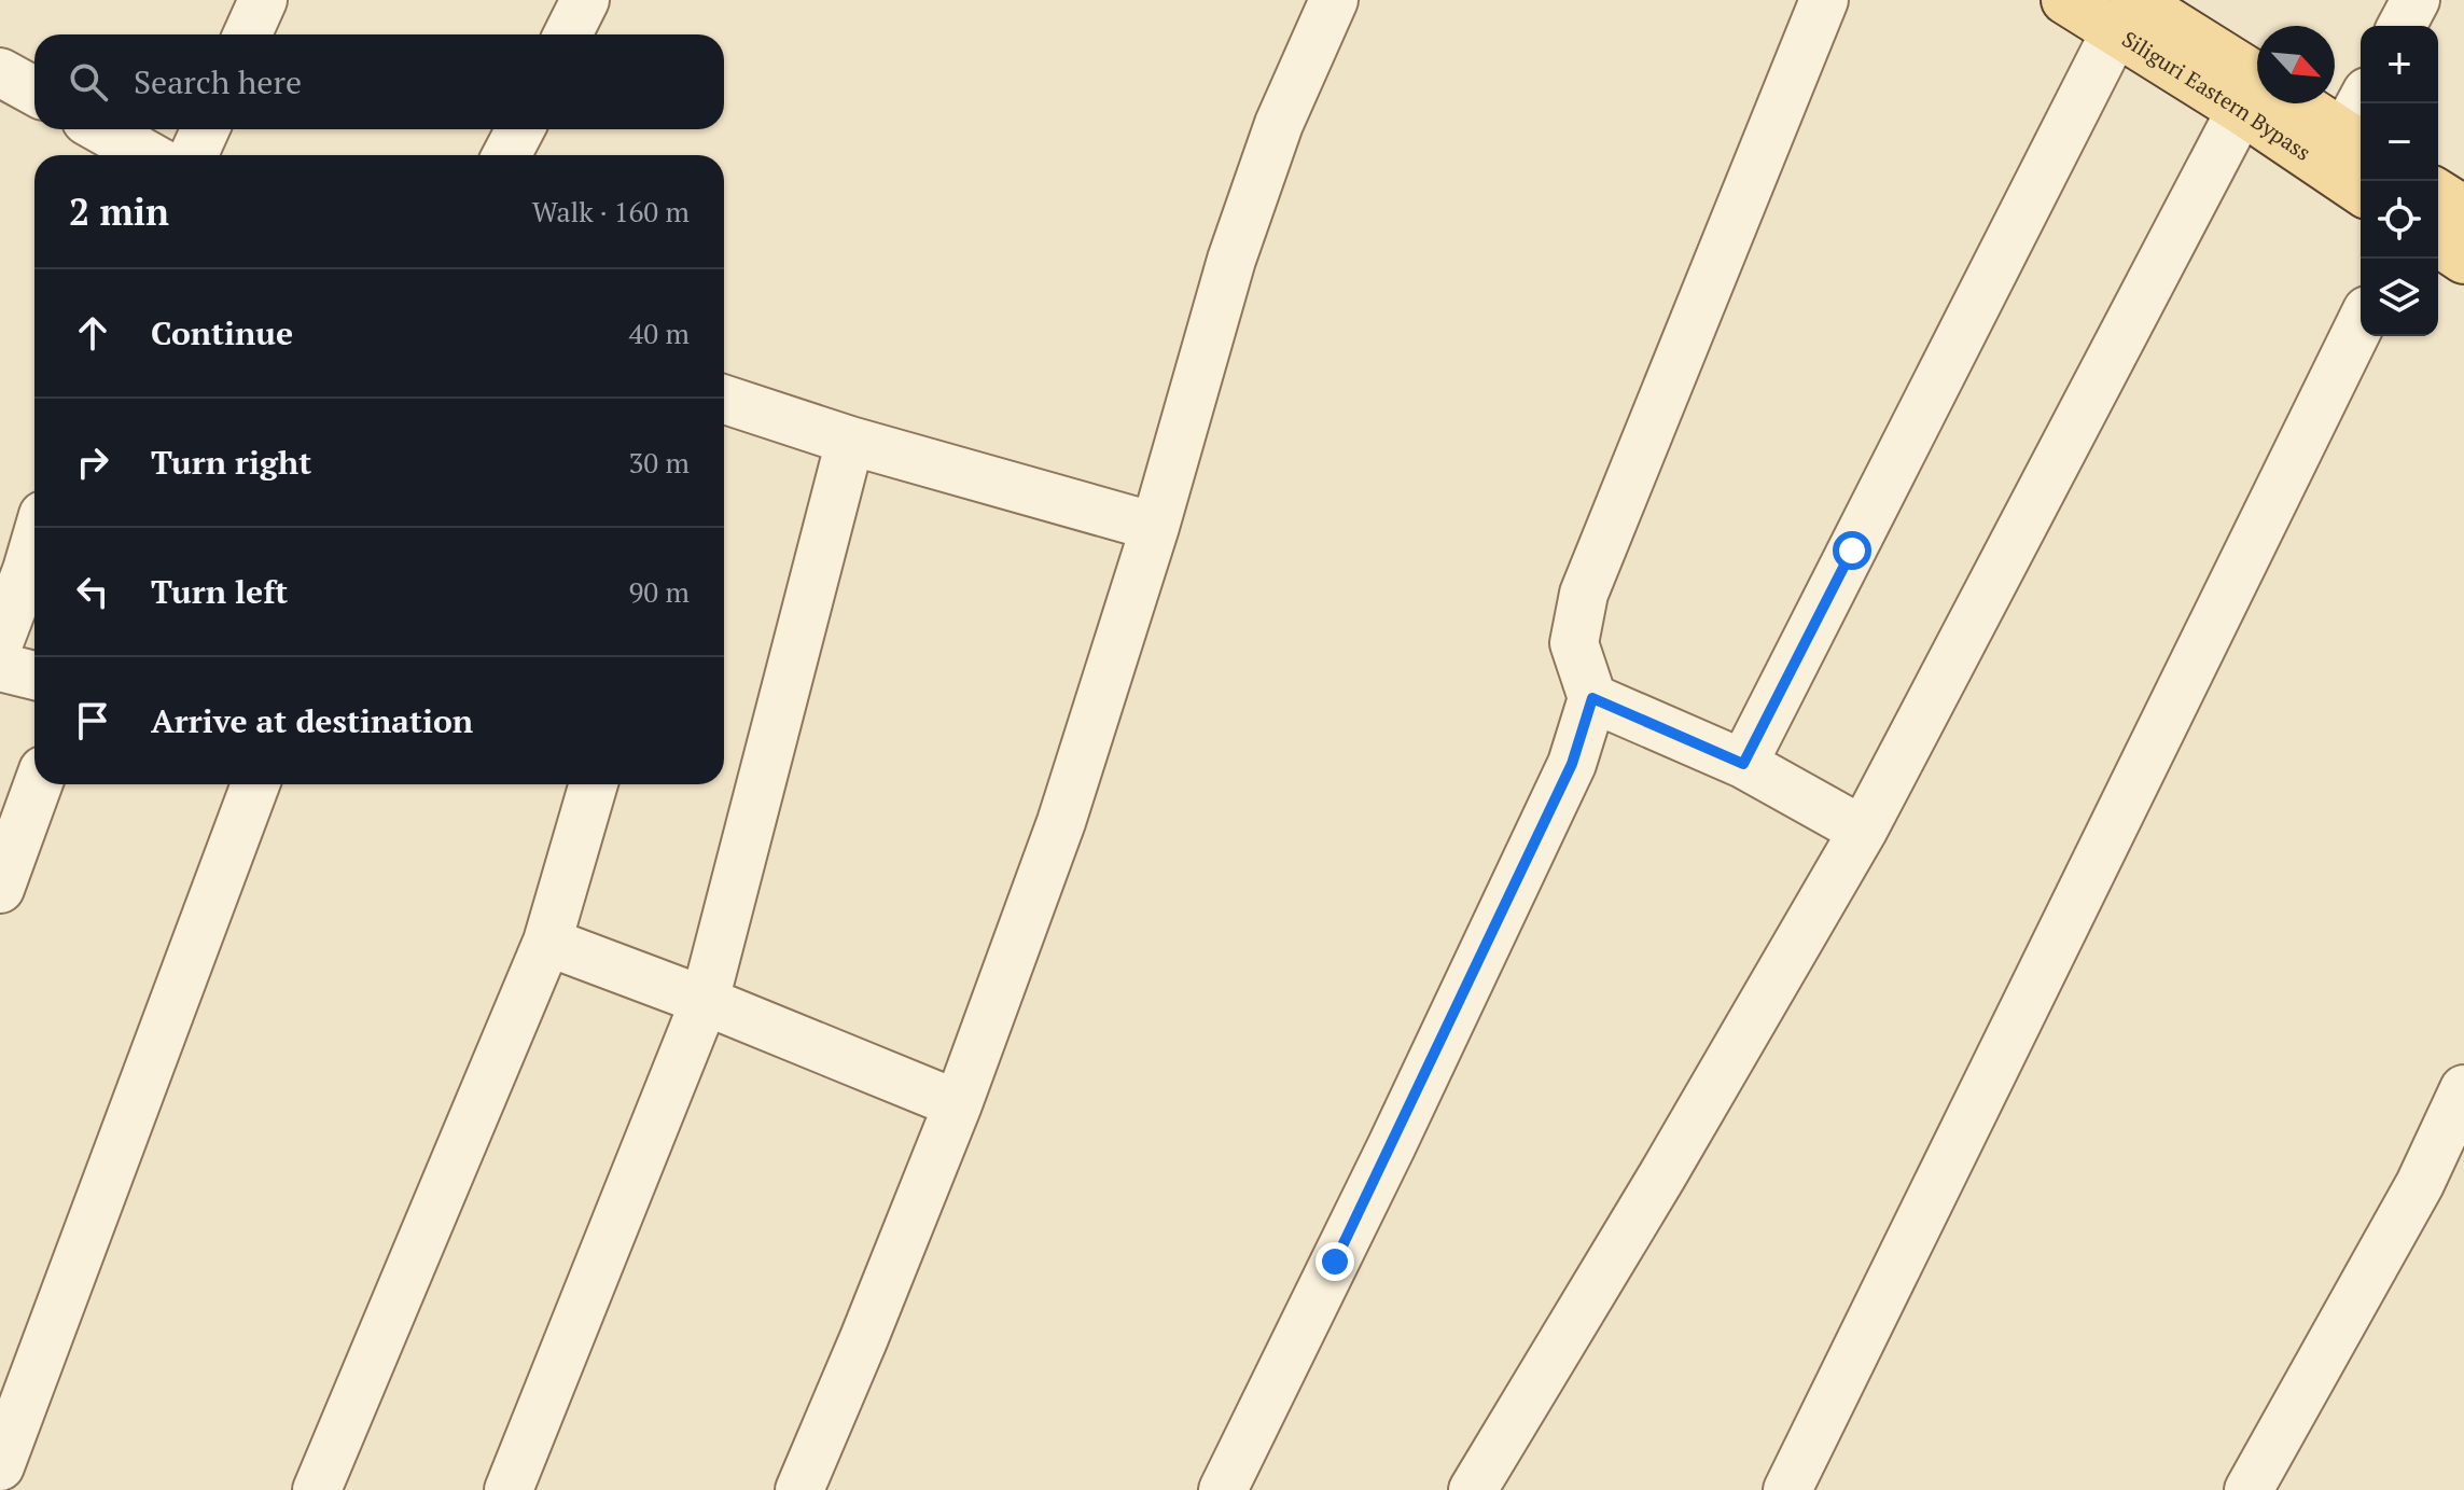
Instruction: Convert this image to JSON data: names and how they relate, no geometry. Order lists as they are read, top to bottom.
{
  "streets": {
    "main road": ["Siliguri Eastern Bypass"]
  },
  "north": "bottom right",
  "page": {
    "map_buttons": ["+", "−"],
    "search": "Search here",
    "heading": ["2 min", "Walk · 160 m"],
    "list": [
      ["Continue", "40 m"],
      ["Turn right", "30 m"],
      ["Turn left", "90 m"],
      "Arrive at destination"
    ]
  }
}
